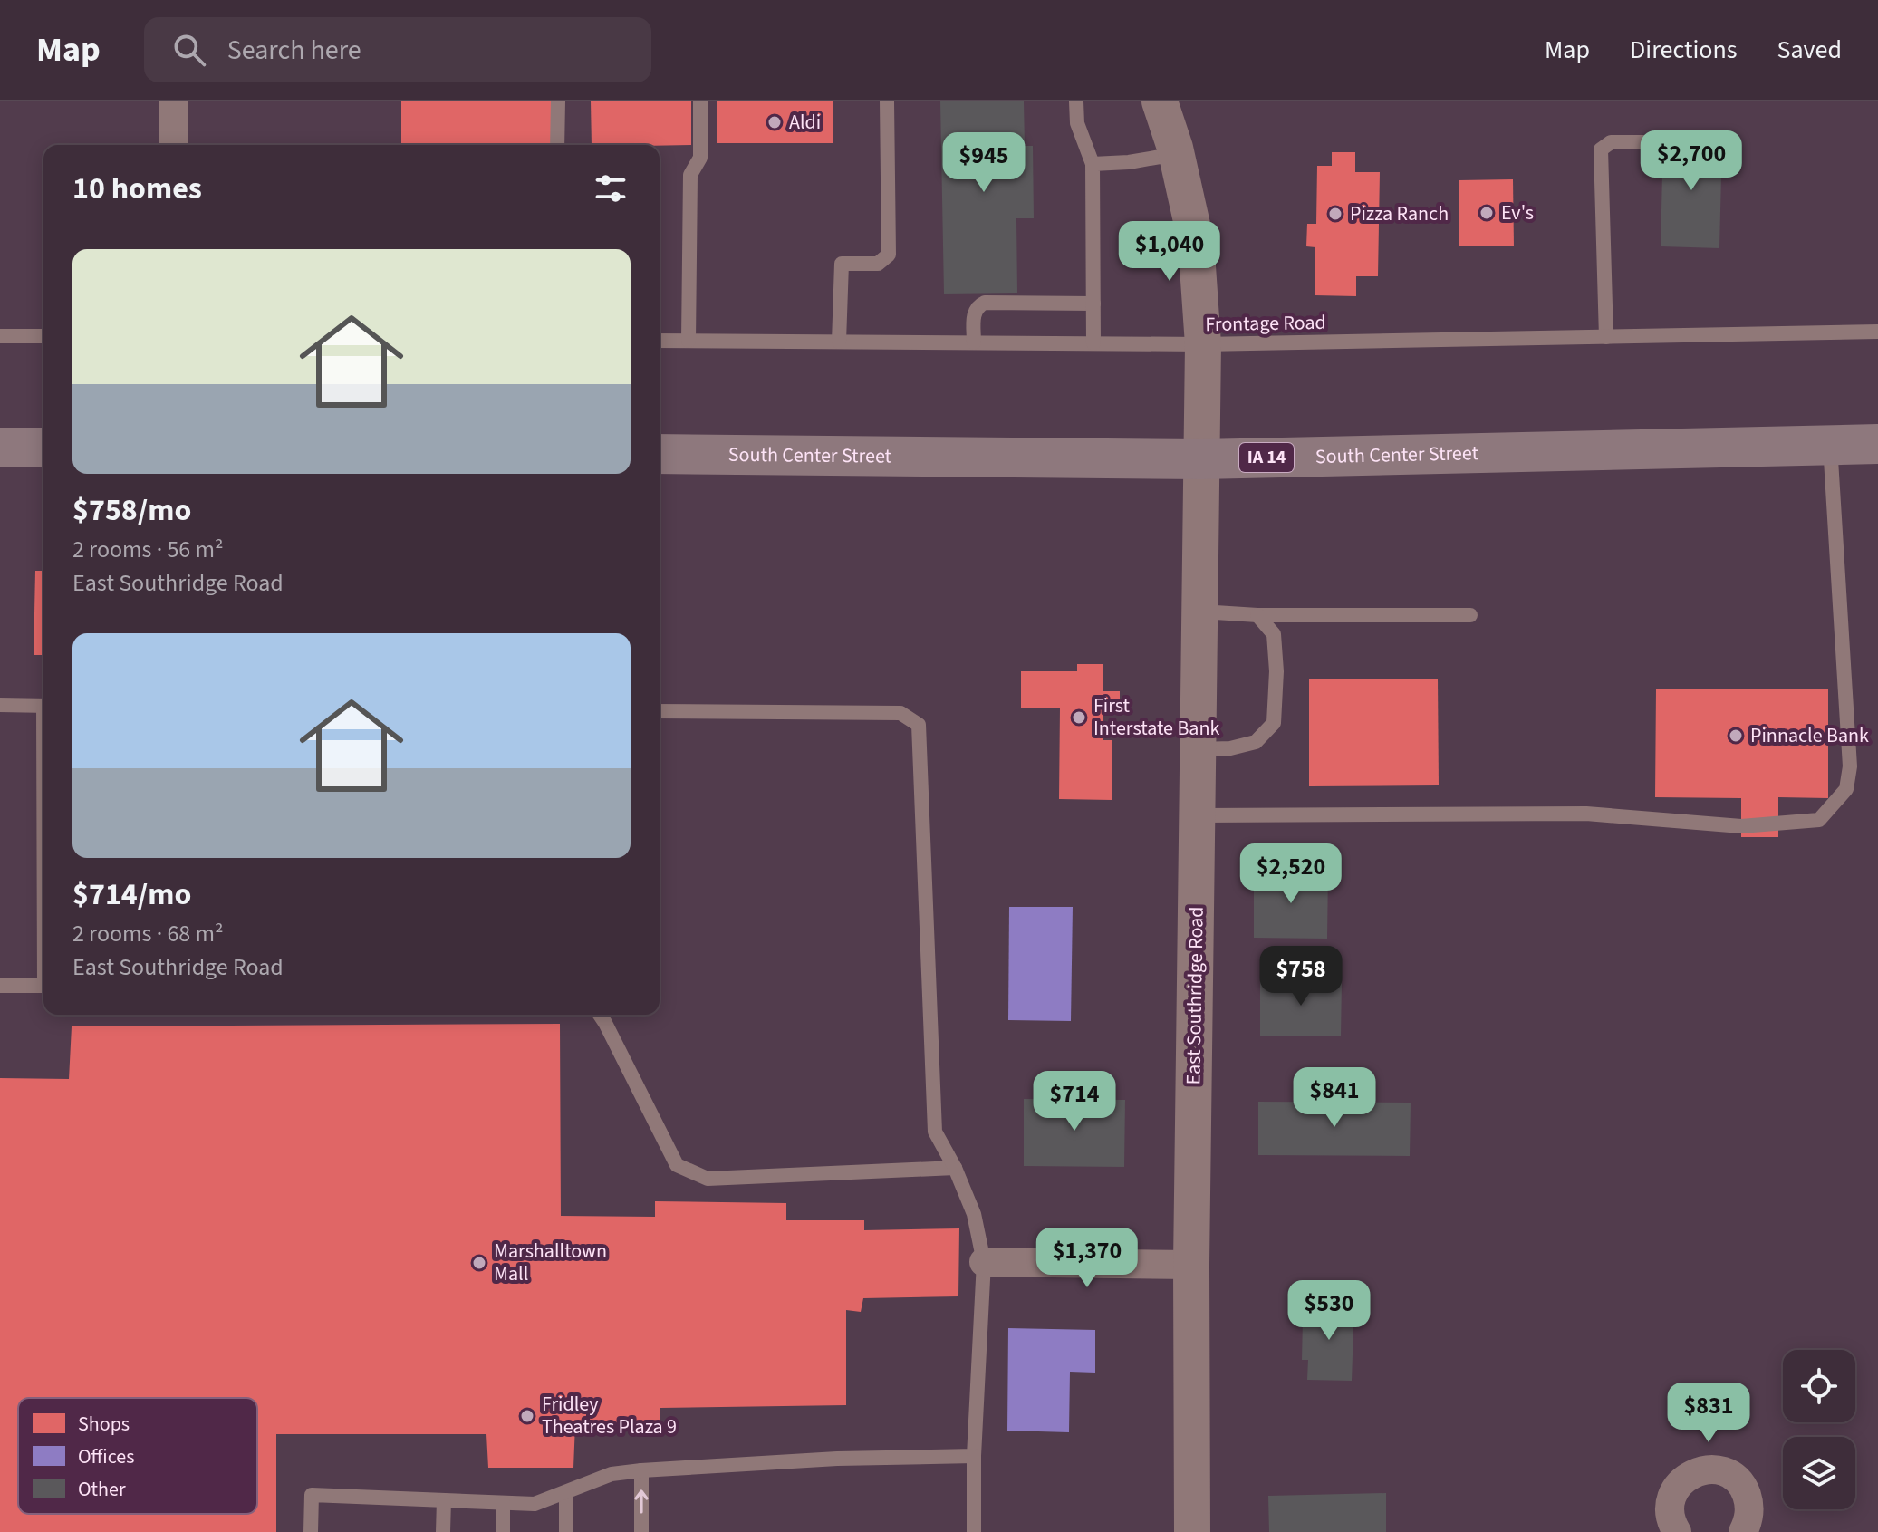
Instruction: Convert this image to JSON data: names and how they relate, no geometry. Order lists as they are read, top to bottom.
{
  "streets": {
    "main road": ["South Center Street", "IA 14"],
    "street": ["East Southridge Road"],
    "lane": ["Frontage Road"]
  },
  "crossings": [
    ["Frontage Road", "East Southridge Road"],
    ["South Center Street", "East Southridge Road"]
  ],
  "places": [
    "Aldi",
    "Ev's",
    "Pizza Ranch",
    "First Interstate Bank",
    "Pinnacle Bank",
    "Marshalltown Mall",
    "Fridley Theatres Plaza 9"
  ],
  "legend": ["Shops", "Offices", "Other"],
  "page": {
    "header": "Map",
    "search": "Search here",
    "nav": ["Map", "Directions", "Saved"],
    "price": [
      "$2,700",
      "$945",
      "$1,040",
      "$2,520",
      "$758",
      "$841",
      "$714",
      "$1,370",
      "$530",
      "$831"
    ],
    "heading": "10 homes",
    "list": [
      {
        "name": "$758/mo",
        "note": "2 rooms · 56 m² · East Southridge Road"
      },
      {
        "name": "$714/mo",
        "note": "2 rooms · 68 m² · East Southridge Road"
      }
    ]
  }
}
